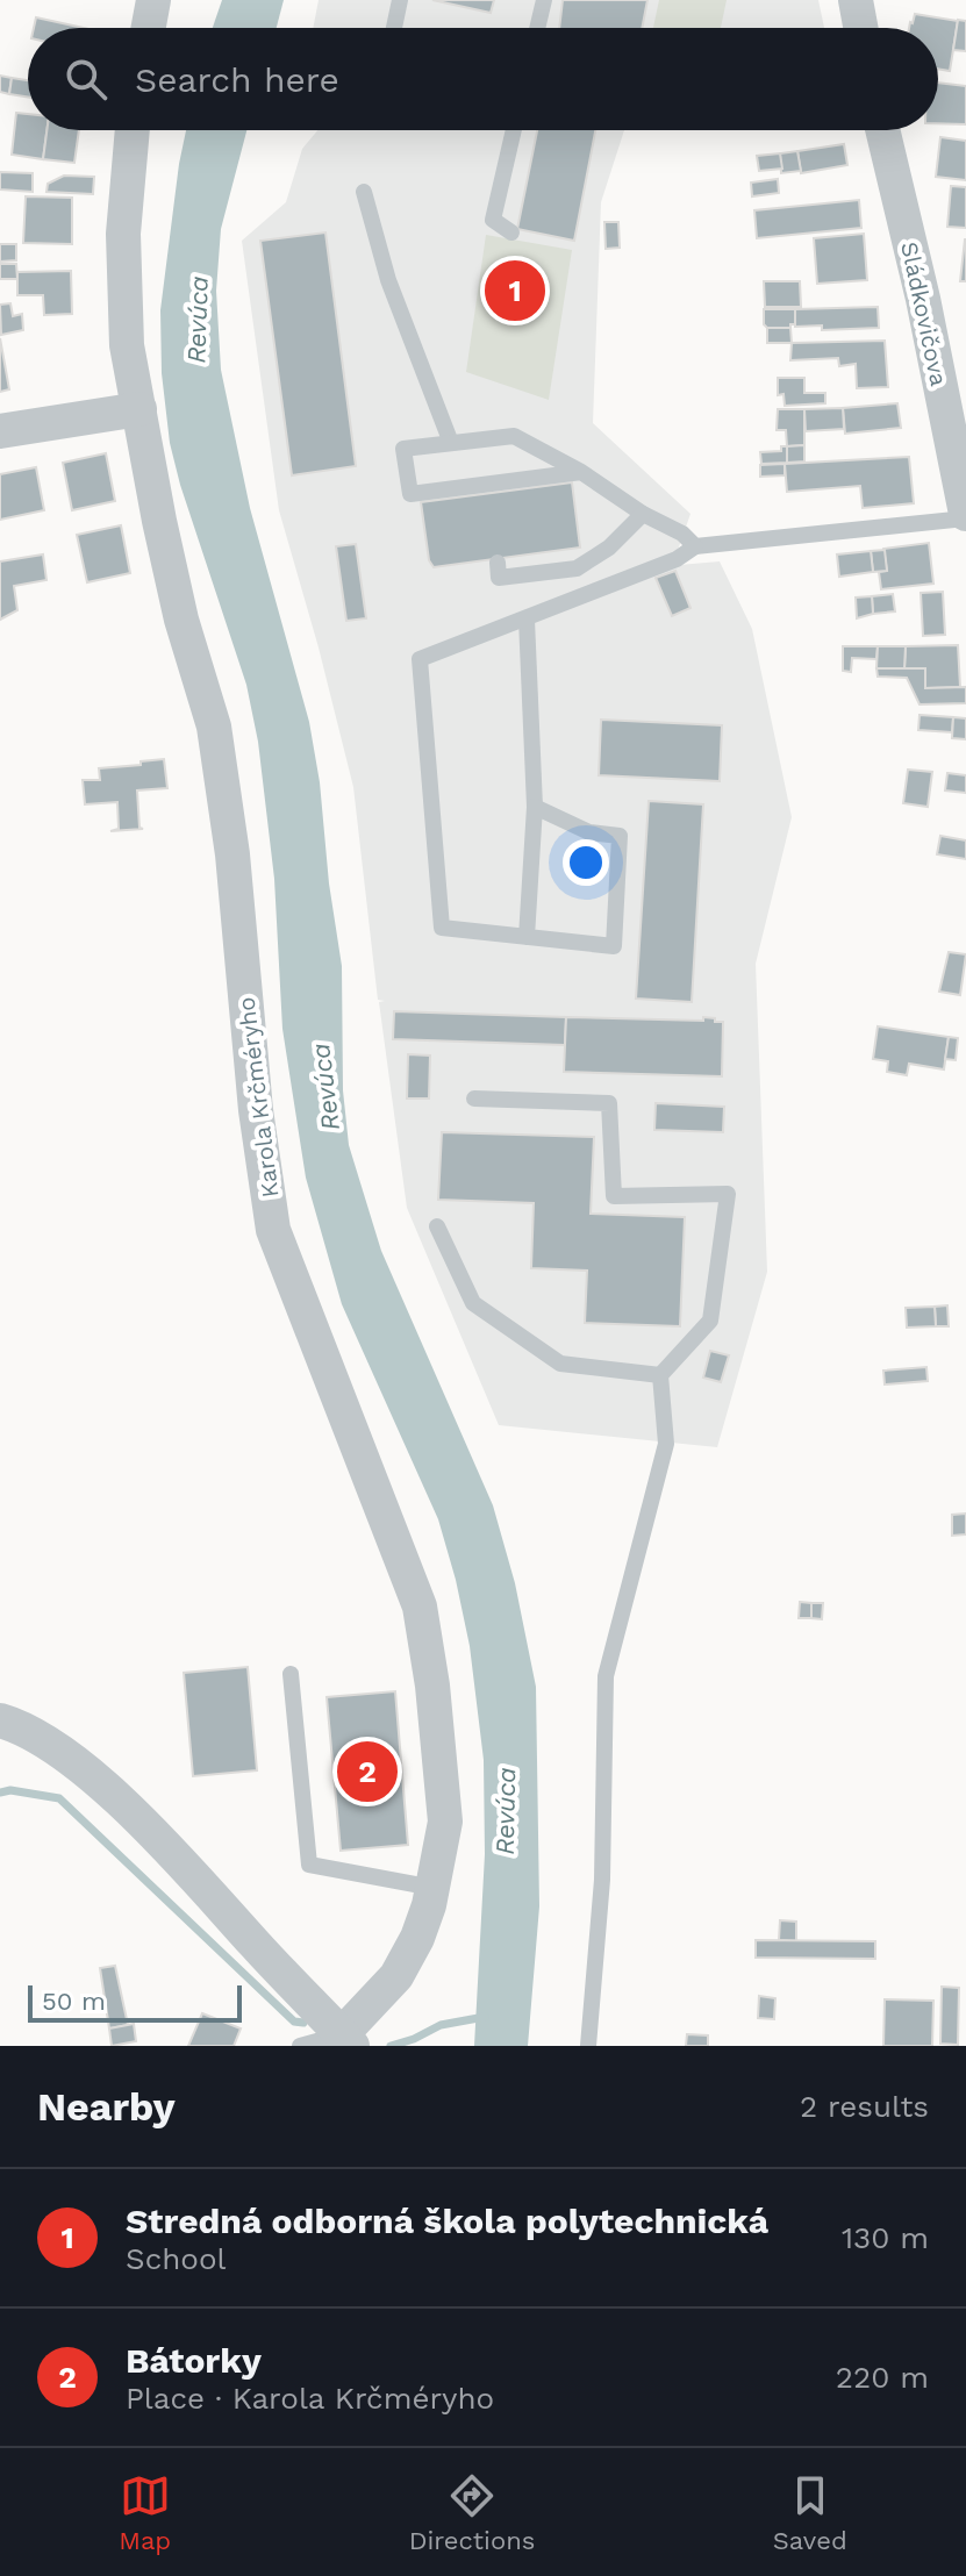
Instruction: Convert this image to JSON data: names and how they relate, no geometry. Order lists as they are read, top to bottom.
{
  "streets": {
    "street": ["Sládkovičova", "Karola Krčméryho"]
  },
  "water": ["Revúca"],
  "scale_bar": "50 m",
  "page": {
    "search": "Search here",
    "pins": ["1", "2"],
    "scale": "50 m",
    "heading": ["Nearby", "2 results"],
    "list": [
      {
        "mark": "1",
        "name": "Stredná odborná škola polytechnická",
        "note": "School",
        "value": "130 m"
      },
      {
        "mark": "2",
        "name": "Bátorky",
        "note": "Place · Karola Krčméryho",
        "value": "220 m"
      }
    ],
    "nav": ["Map", "Directions", "Saved"]
  }
}
